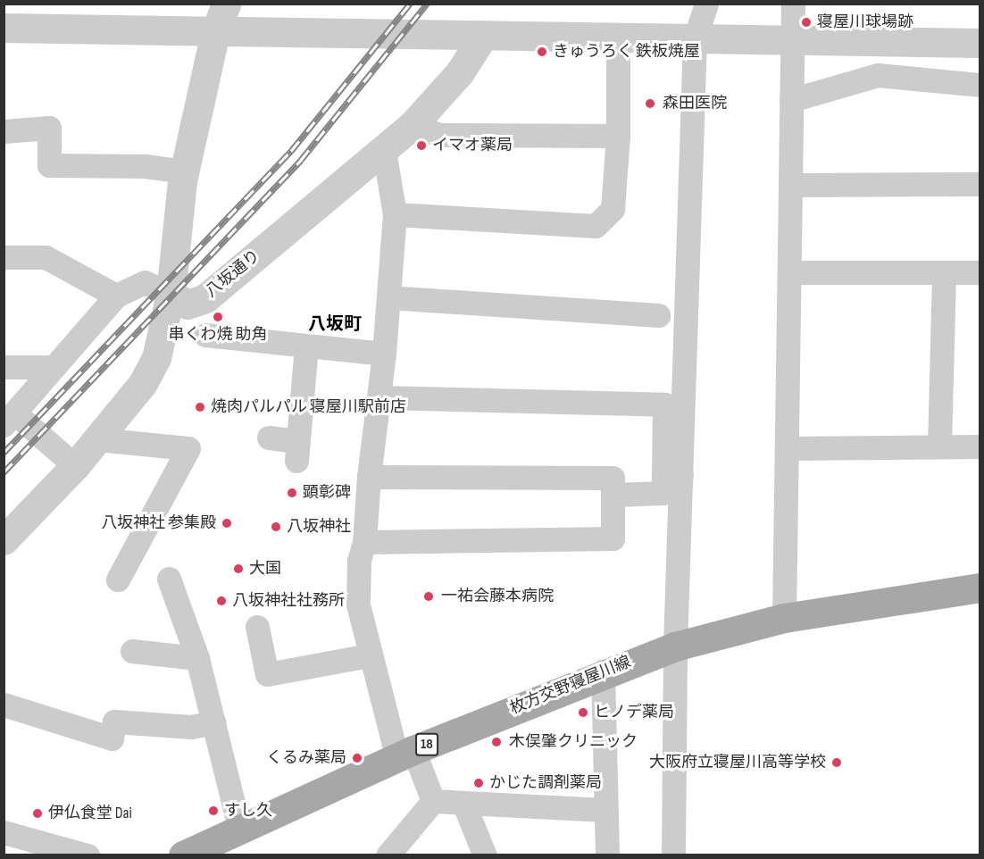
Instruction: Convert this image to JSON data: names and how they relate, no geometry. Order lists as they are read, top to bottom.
{
  "streets": {
    "main road": ["枚方交野寝屋川線", "18"],
    "street": ["八坂通り"]
  },
  "districts": ["八坂町"],
  "places": [
    "寝屋川球場跡",
    "きゅうろく 鉄板焼屋",
    "森田医院",
    "イマオ薬局",
    "串くわ焼 助角",
    "焼肉パルパル 寝屋川駅前店",
    "顕彰碑",
    "八坂神社 参集殿",
    "八坂神社",
    "大国",
    "一祐会藤本病院",
    "八坂神社社務所",
    "ヒノデ薬局",
    "木俣肇クリニック",
    "くるみ薬局",
    "大阪府立寝屋川高等学校",
    "かじた調剤薬局",
    "すし久",
    "伊仏食堂 Dai"
  ]
}
